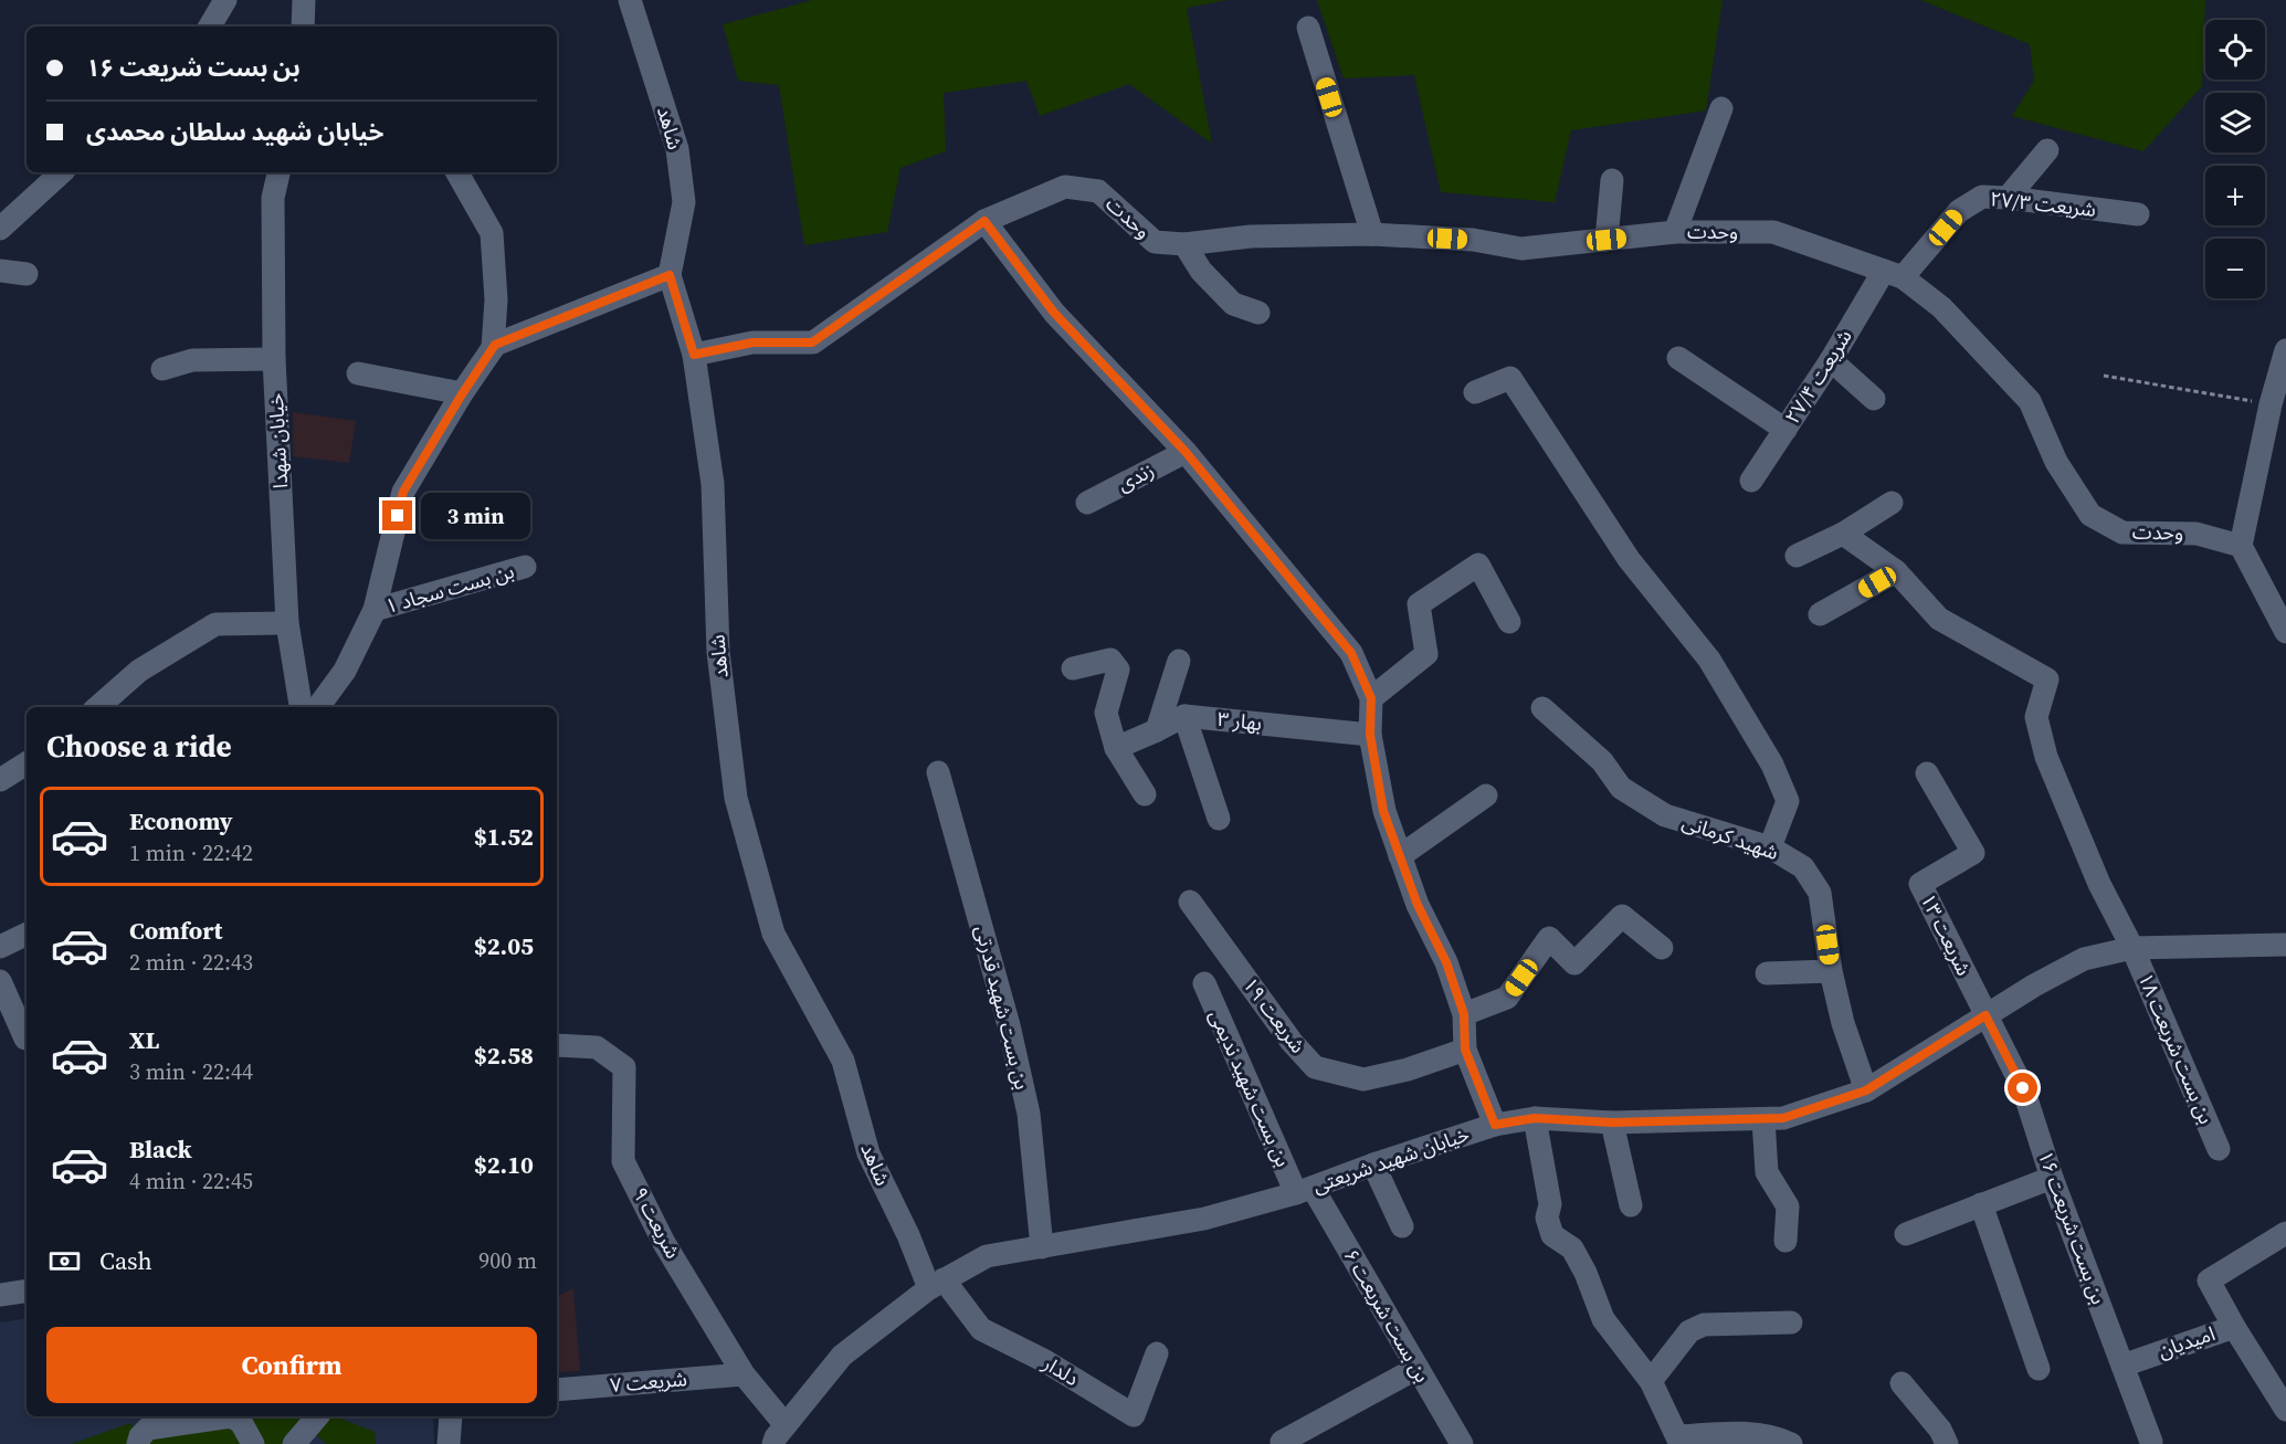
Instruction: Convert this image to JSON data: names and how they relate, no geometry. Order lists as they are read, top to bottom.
{
  "streets": {
    "street": [
      "شاهد",
      "شریعت ۲۷/۳",
      "وحدت",
      "شریعت ۲۷/۴",
      "خیابان شهدا",
      "زندی",
      "بن بست سجاد ۱",
      "بهار ۳",
      "شهید کرمانی",
      "شریعت ۱۳",
      "بن بست شهید قدرتی",
      "شریعت ۱۹",
      "بن بست شریعت ۱۸",
      "بن بست شهید ندیمی",
      "خیابان شهید شریعتی",
      "شریعت ۹",
      "بن بست شریعت ۱۶",
      "بن بست شریعت ۶",
      "امیدیان",
      "دلدار",
      "شریعت ۷"
    ]
  },
  "crossings": [
    ["شاهد", "وحدت"],
    ["شاهد", "خیابان شهید شریعتی"],
    ["شاهد", "دلدار"],
    ["شریعت ۲۷/۳", "وحدت"],
    ["شریعت ۲۷/۳", "شریعت ۲۷/۴"],
    ["وحدت", "شریعت ۲۷/۴"],
    ["شهید کرمانی", "خیابان شهید شریعتی"],
    ["شریعت ۱۳", "خیابان شهید شریعتی"],
    ["شریعت ۱۳", "بن بست شریعت ۱۶"],
    ["بن بست شهید قدرتی", "خیابان شهید شریعتی"],
    ["بن بست شریعت ۱۸", "خیابان شهید شریعتی"],
    ["بن بست شهید ندیمی", "خیابان شهید شریعتی"],
    ["بن بست شهید ندیمی", "بن بست شریعت ۶"],
    ["خیابان شهید شریعتی", "شریعت ۹"],
    ["خیابان شهید شریعتی", "بن بست شریعت ۱۶"],
    ["خیابان شهید شریعتی", "بن بست شریعت ۶"],
    ["خیابان شهید شریعتی", "دلدار"],
    ["شریعت ۹", "شریعت ۷"],
    ["بن بست شریعت ۱۶", "امیدیان"]
  ],
  "page": {
    "map_buttons": ["+", "−"],
    "banner": ["بن بست شریعت ۱۶", "خیابان شهید سلطان محمدی"],
    "bubble": "3 min",
    "heading": "Choose a ride",
    "list": [
      {
        "name": "Economy",
        "note": "1 min · 22:42",
        "value": "$1.52"
      },
      {
        "name": "Comfort",
        "note": "2 min · 22:43",
        "value": "$2.05"
      },
      {
        "name": "XL",
        "note": "3 min · 22:44",
        "value": "$2.58"
      },
      {
        "name": "Black",
        "note": "4 min · 22:45",
        "value": "$2.10"
      }
    ],
    "pay": ["Cash", "900 m"],
    "buttons": "Confirm"
  }
}
